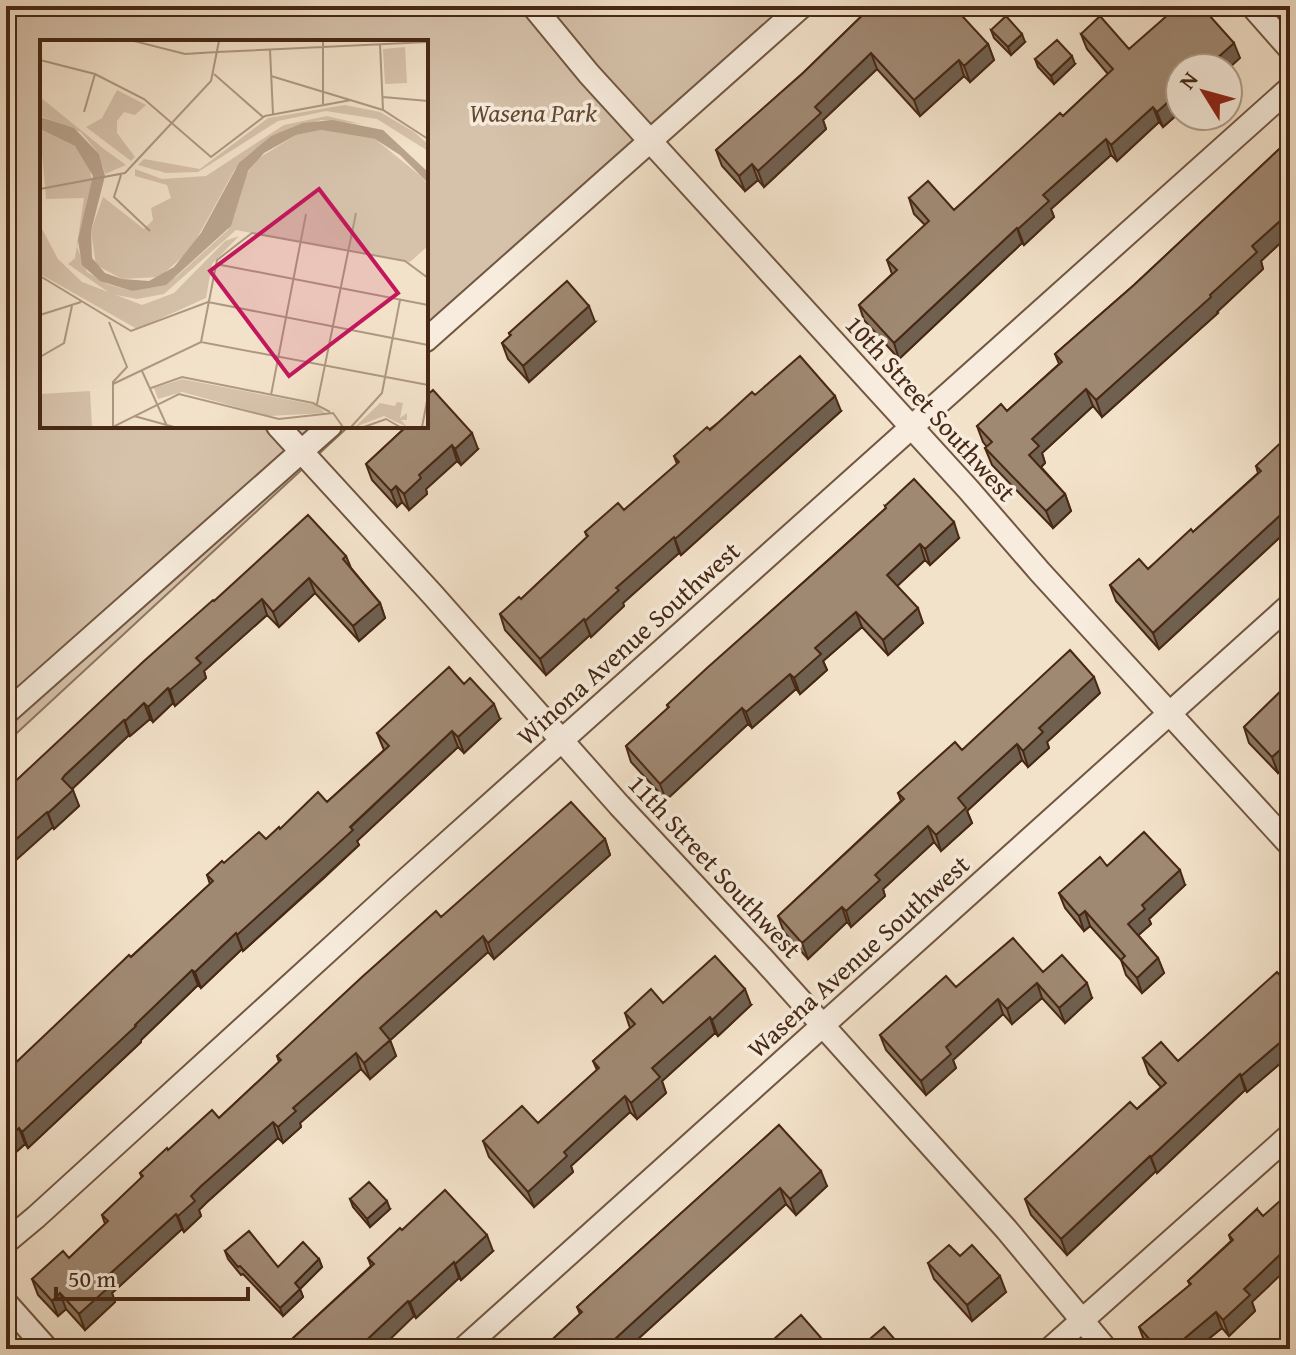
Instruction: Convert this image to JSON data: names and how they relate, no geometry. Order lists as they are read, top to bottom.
{
  "streets": {
    "street": [
      "10th Street Southwest",
      "Winona Avenue Southwest",
      "11th Street Southwest",
      "Wasena Avenue Southwest"
    ]
  },
  "crossings": [
    ["10th Street Southwest", "Winona Avenue Southwest"],
    ["10th Street Southwest", "Wasena Avenue Southwest"],
    ["Winona Avenue Southwest", "11th Street Southwest"],
    ["11th Street Southwest", "Wasena Avenue Southwest"]
  ],
  "parks": ["Wasena Park"],
  "scale_bar": "50 m",
  "north": "top left"
}
